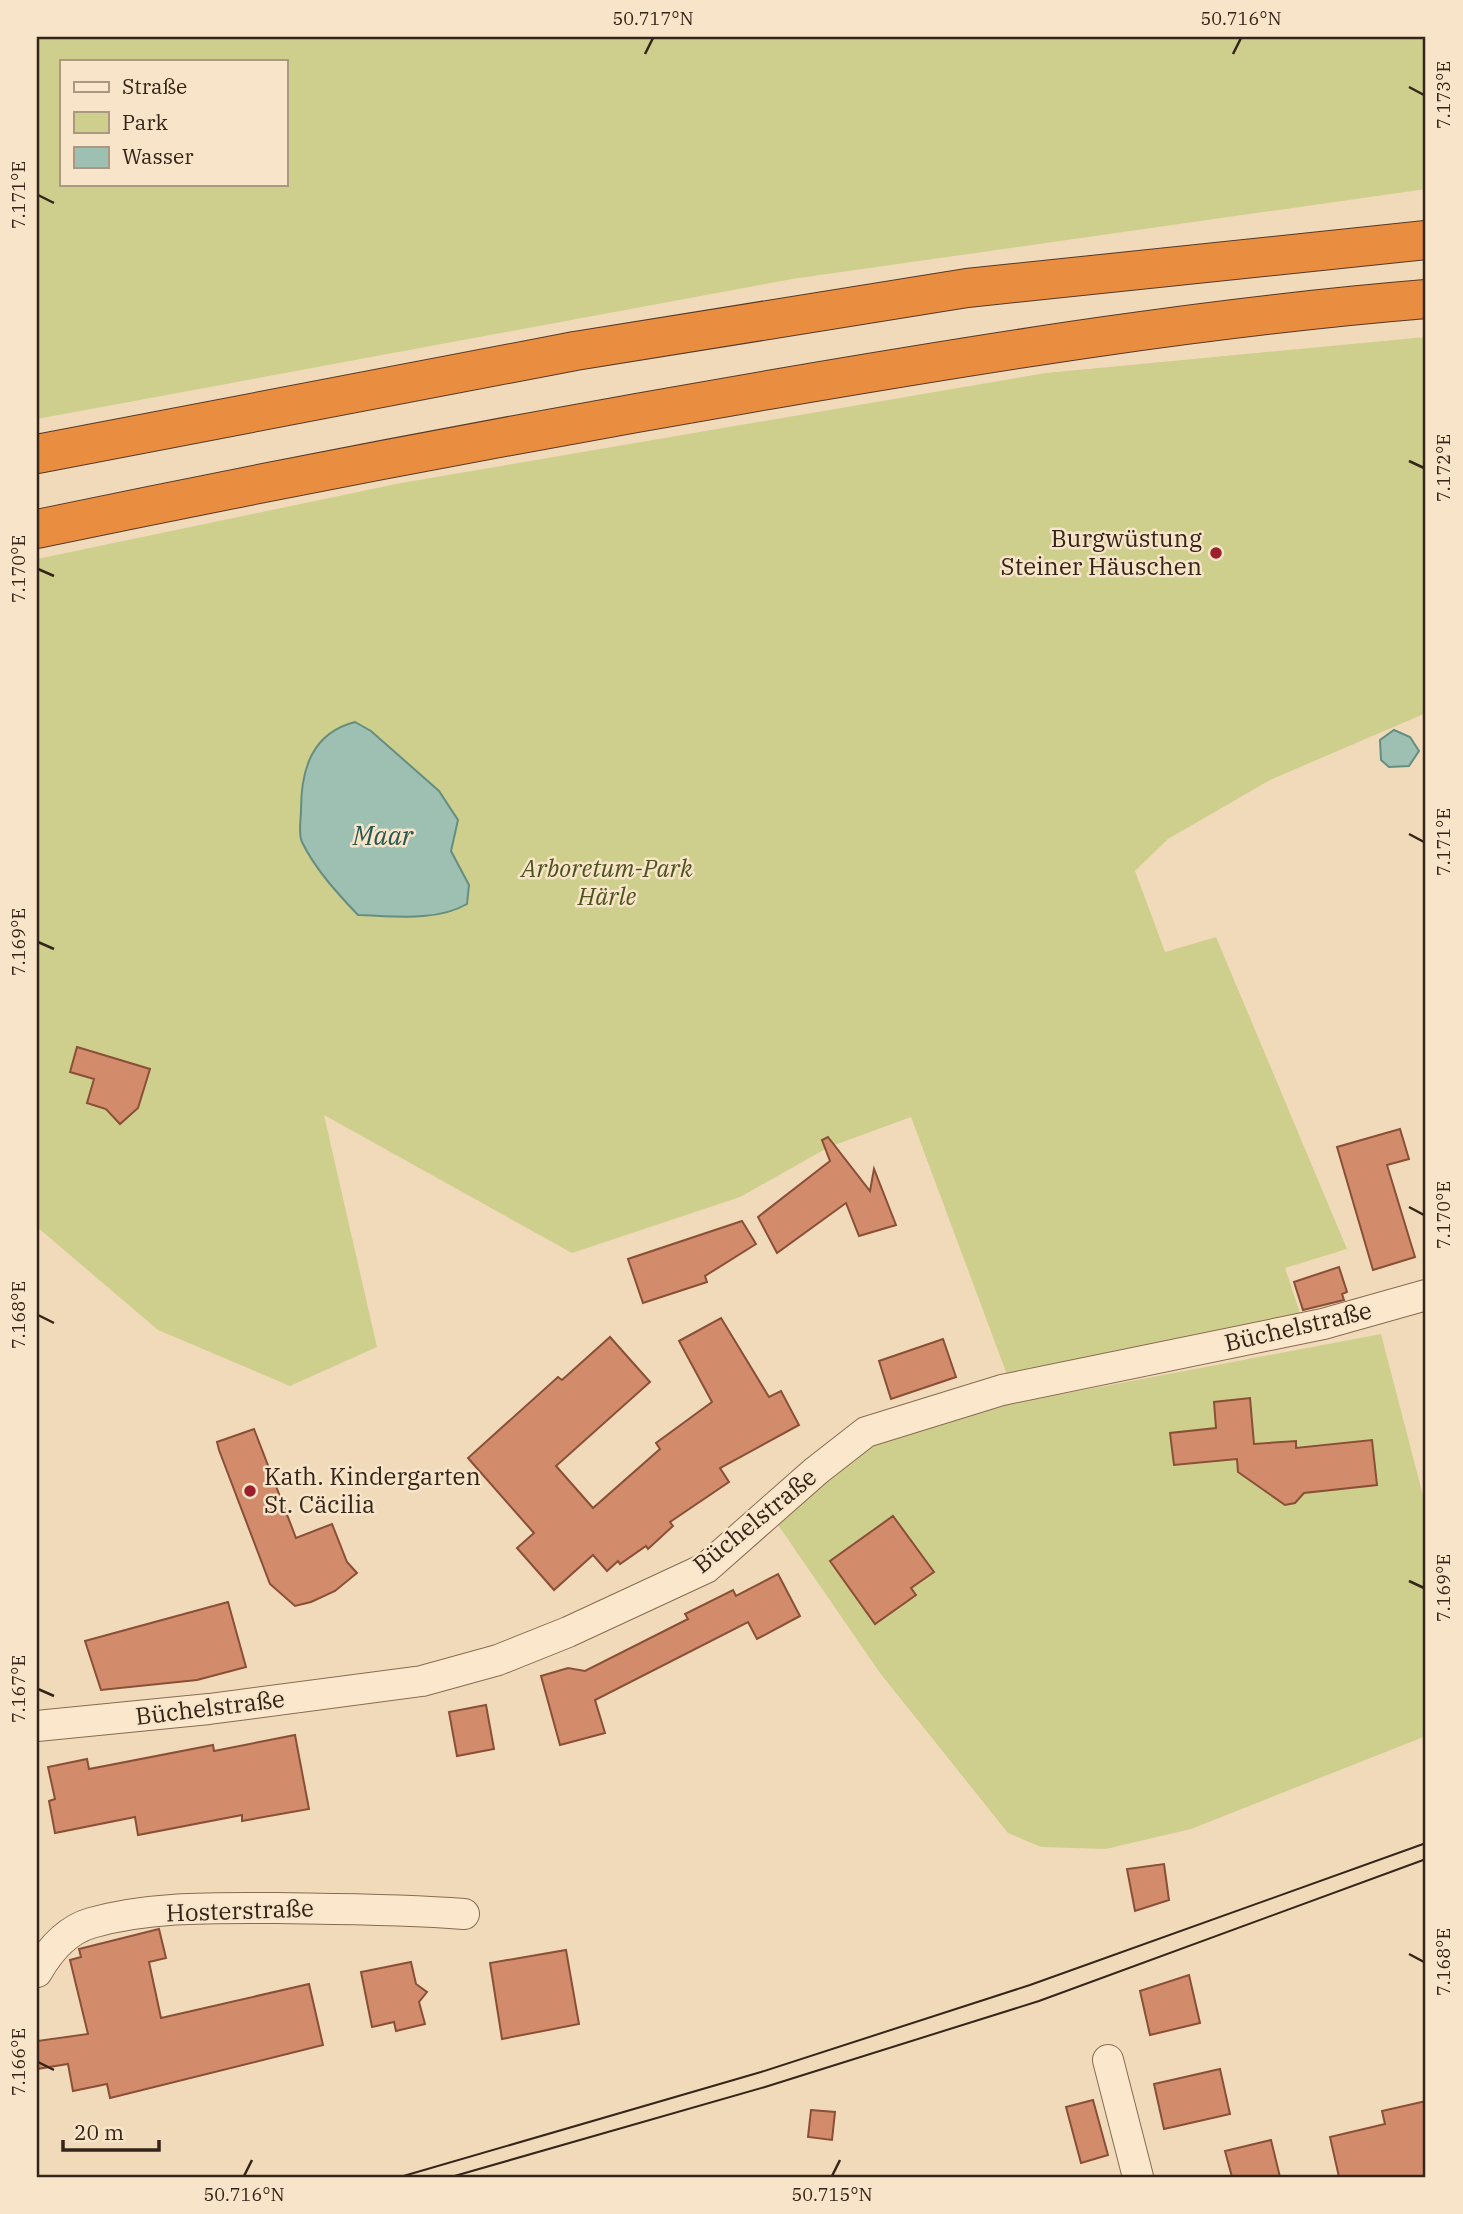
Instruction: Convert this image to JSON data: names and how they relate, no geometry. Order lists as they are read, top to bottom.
{
  "streets": {
    "street": ["Büchelstraße", "Hosterstraße"]
  },
  "water": ["Maar"],
  "parks": ["Arboretum-Park Härle"],
  "places": ["Burgwüstung Steiner Häuschen", "Kath. Kindergarten St. Cäcilia"],
  "legend": ["Straße", "Park", "Wasser"],
  "scale_bar": "20 m",
  "coordinates": [
    "50.717°N",
    "50.716°N",
    "7.173°E",
    "7.171°E",
    "7.172°E",
    "7.170°E",
    "7.169°E",
    "7.168°E",
    "7.167°E",
    "7.166°E",
    "50.715°N"
  ]
}
